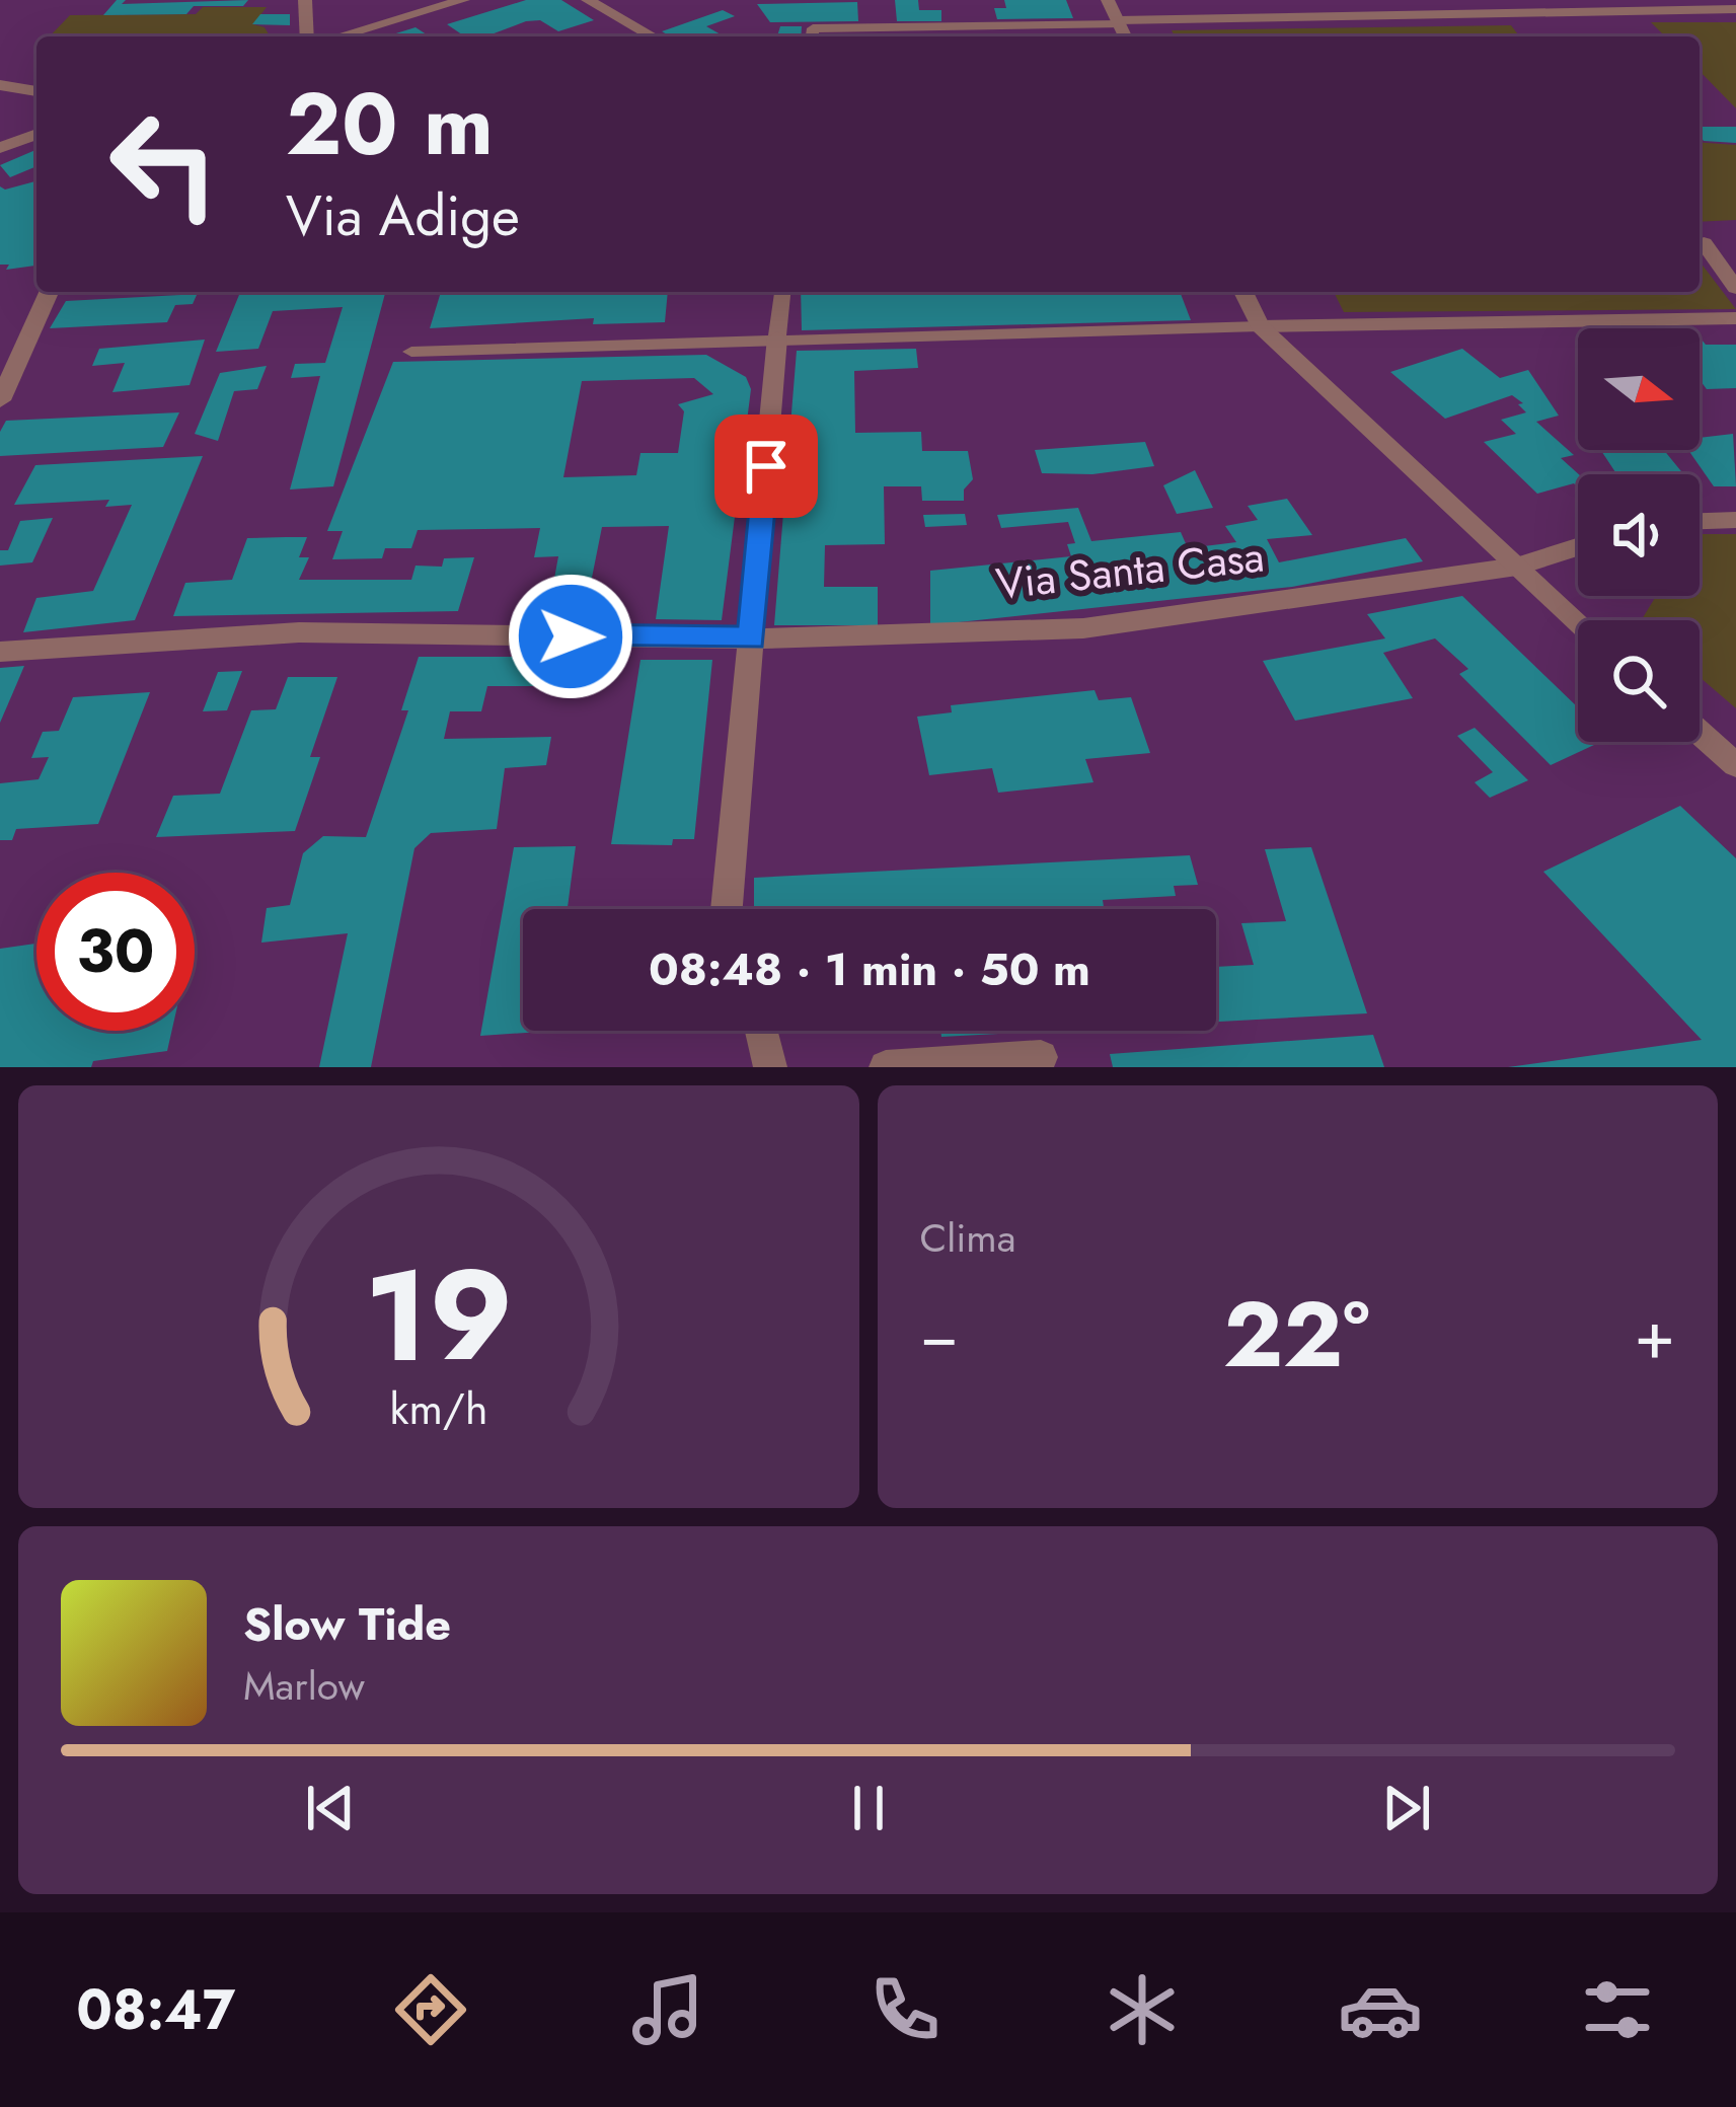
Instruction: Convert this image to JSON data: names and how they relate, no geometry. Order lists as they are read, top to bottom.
{
  "streets": {
    "street": ["Via Santa Casa"]
  },
  "north": "right",
  "page": {
    "turn": ["20 m", "Via Adige"],
    "limit": "30",
    "trip": "08:48 · 1 min · 50 m",
    "tile": "Clima",
    "heat": ["−", "22°", "+"],
    "song": ["Slow Tide", "Marlow"],
    "tabs": "08:47",
    "gauge": ["19", "km/h"]
  }
}
